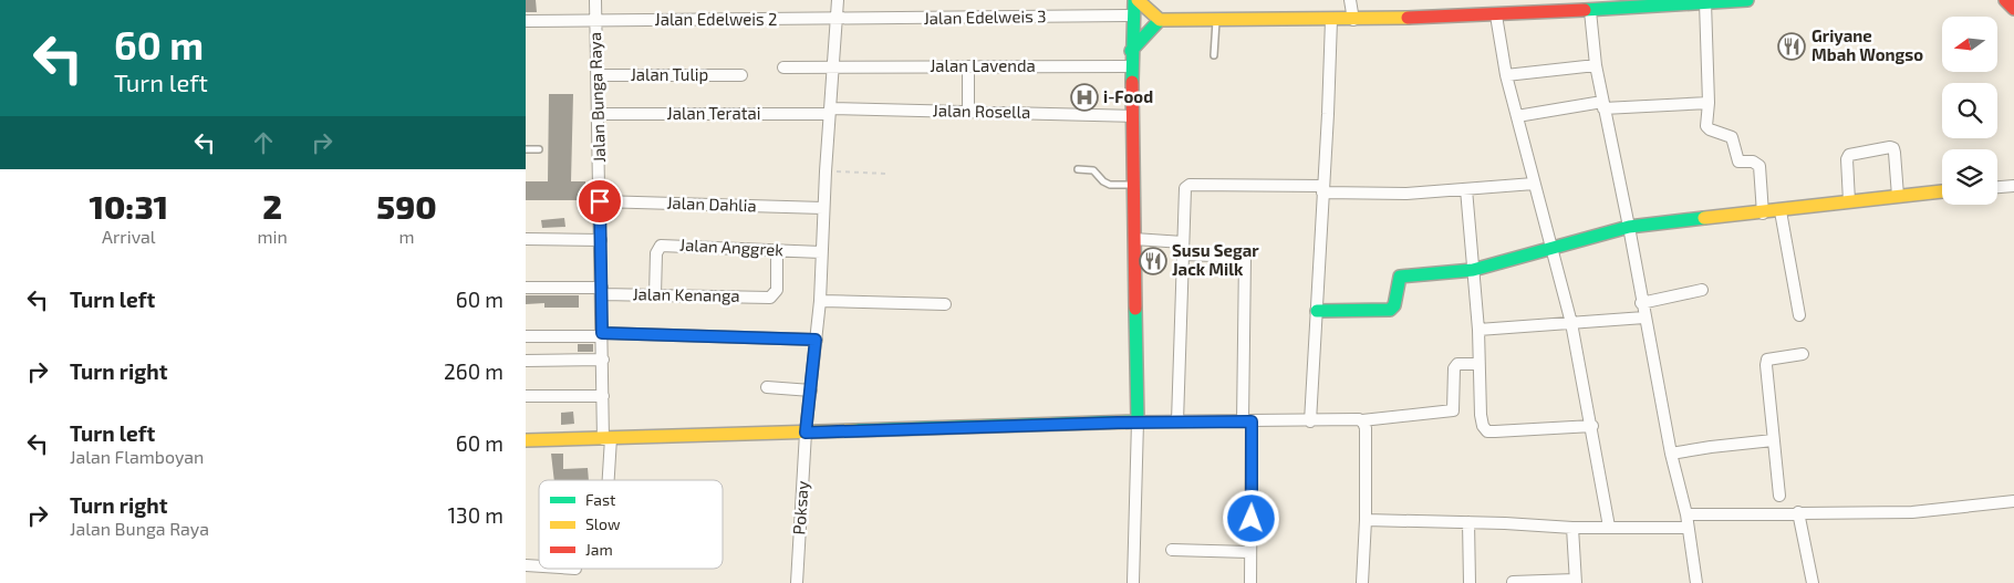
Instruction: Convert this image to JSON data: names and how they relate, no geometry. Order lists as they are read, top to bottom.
{
  "streets": {
    "street": [
      "Jalan Edelweis 3",
      "Jalan Edelweis 2",
      "Jalan Lavenda",
      "Jalan Tulip",
      "Jalan Bunga Raya",
      "Jalan Rosella",
      "Jalan Teratai",
      "Jalan Dahlia",
      "Jalan Anggrek",
      "Jalan Kenanga",
      "Poksay"
    ]
  },
  "crossings": [
    ["Jalan Edelweis 3", "Jalan Edelweis 2"],
    ["Jalan Edelweis 3", "Poksay"],
    ["Jalan Edelweis 2", "Jalan Bunga Raya"],
    ["Jalan Edelweis 2", "Poksay"],
    ["Jalan Lavenda", "Poksay"],
    ["Jalan Tulip", "Jalan Bunga Raya"],
    ["Jalan Bunga Raya", "Jalan Teratai"],
    ["Jalan Bunga Raya", "Jalan Dahlia"],
    ["Jalan Bunga Raya", "Jalan Kenanga"],
    ["Jalan Rosella", "Jalan Teratai"],
    ["Jalan Rosella", "Poksay"],
    ["Jalan Teratai", "Poksay"],
    ["Jalan Dahlia", "Poksay"],
    ["Jalan Anggrek", "Jalan Kenanga"],
    ["Jalan Anggrek", "Poksay"]
  ],
  "places": {
    "restaurant": ["Griyane Mbah Wongso", "Susu Segar Jack Milk"],
    "hospital": ["i-Food"]
  },
  "legend": ["Fast", "Slow", "Jam"],
  "north": "left",
  "page": {
    "turn": ["60 m", "Turn left"],
    "eta": [
      "10:31",
      "Arrival",
      "2",
      "min",
      "590",
      "m"
    ],
    "list": [
      {
        "name": "Turn left",
        "value": "60 m"
      },
      {
        "name": "Turn right",
        "value": "260 m"
      },
      {
        "name": "Turn left",
        "note": "Jalan Flamboyan",
        "value": "60 m"
      },
      {
        "name": "Turn right",
        "note": "Jalan Bunga Raya",
        "value": "130 m"
      }
    ]
  }
}
